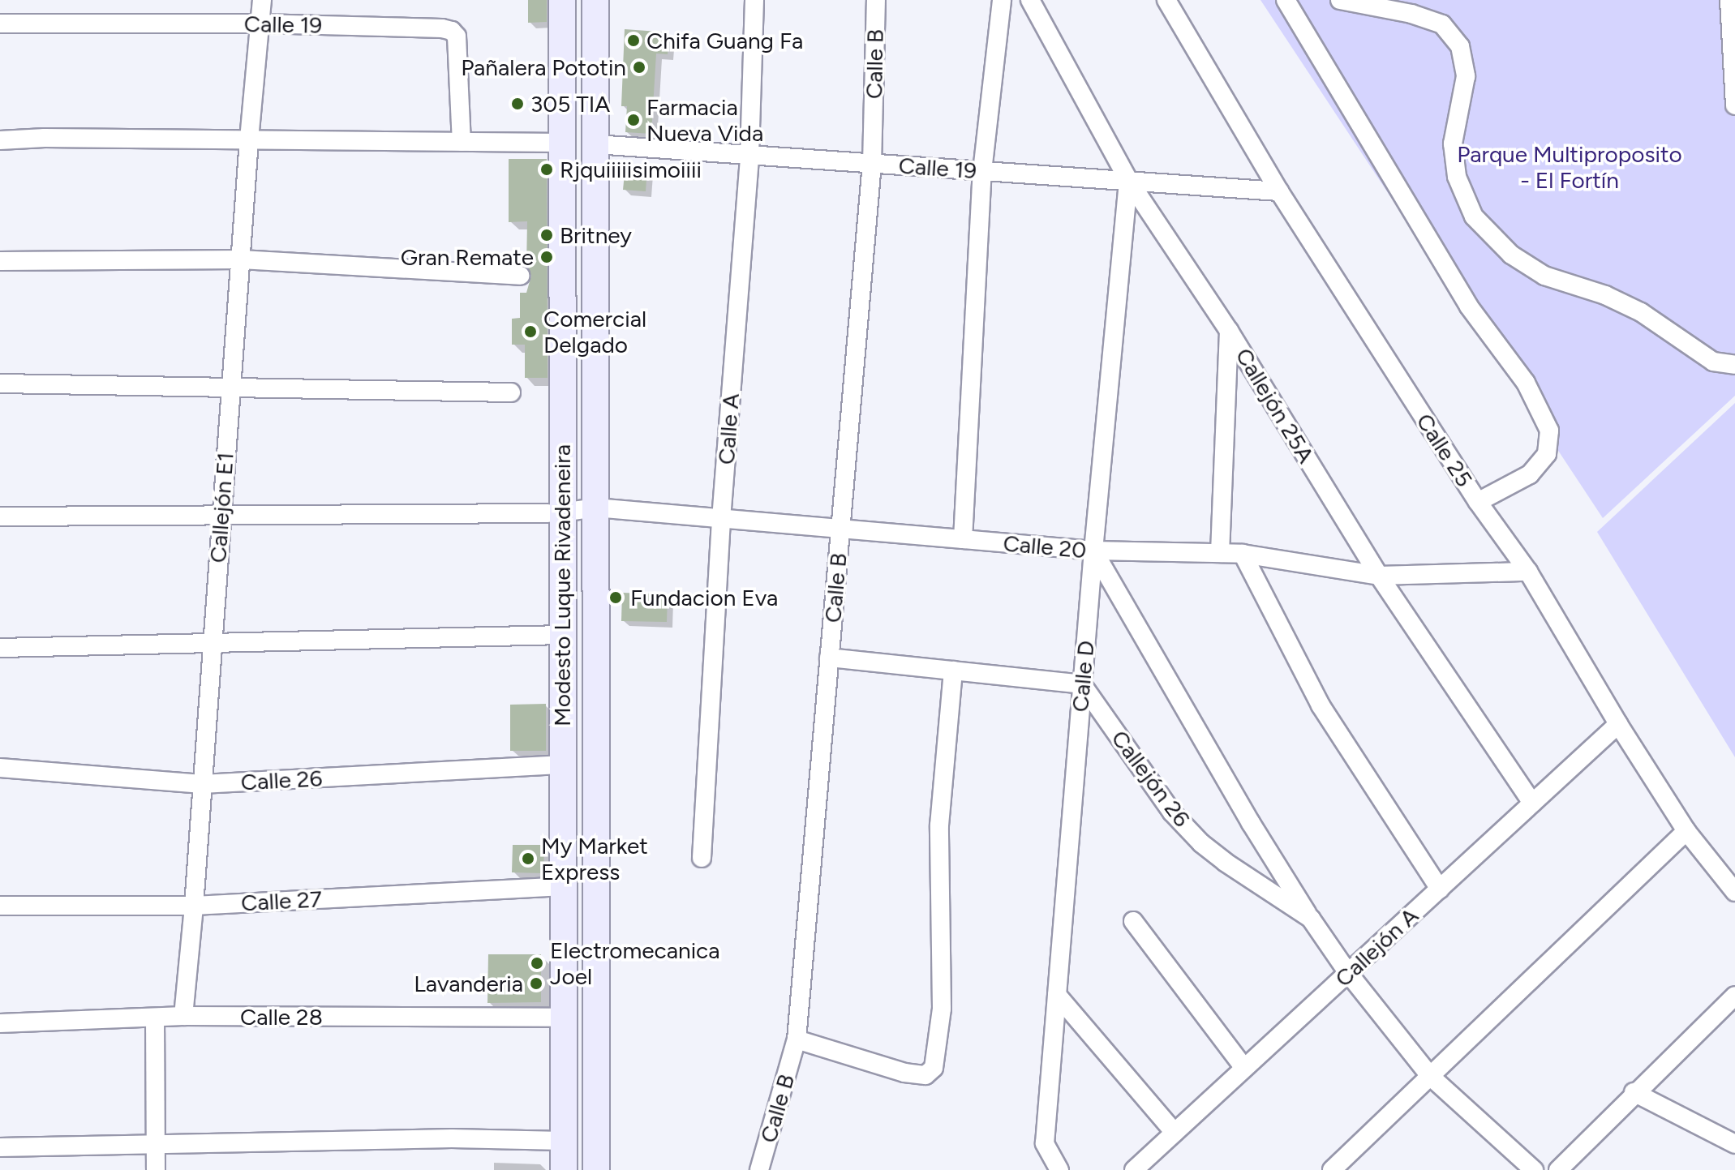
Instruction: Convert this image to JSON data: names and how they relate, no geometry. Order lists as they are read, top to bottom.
{
  "streets": {
    "street": [
      "Calle 19",
      "Calle B",
      "Callejón 25A",
      "Calle A",
      "Calle 25",
      "Callejón E1",
      "Calle 20",
      "Modesto Luque Rivadeneira",
      "Calle D",
      "Callejón 26",
      "Calle 26",
      "Calle 27",
      "Callejón A",
      "Calle 28"
    ]
  },
  "crossings": [
    ["Calle 19", "Calle B"],
    ["Calle 19", "Callejón 25A"],
    ["Calle 19", "Calle A"],
    ["Calle 19", "Calle 25"],
    ["Calle 19", "Callejón E1"],
    ["Calle 19", "Modesto Luque Rivadeneira"],
    ["Calle 19", "Calle D"],
    ["Calle B", "Calle 20"],
    ["Callejón 25A", "Calle 20"],
    ["Callejón 25A", "Calle D"],
    ["Callejón 25A", "Callejón A"],
    ["Calle A", "Calle 20"],
    ["Calle 25", "Calle 20"],
    ["Calle 25", "Callejón A"],
    ["Callejón E1", "Calle 20"],
    ["Callejón E1", "Calle 26"],
    ["Callejón E1", "Calle 27"],
    ["Callejón E1", "Calle 28"],
    ["Calle 20", "Modesto Luque Rivadeneira"],
    ["Calle 20", "Calle D"],
    ["Calle 20", "Callejón 26"],
    ["Modesto Luque Rivadeneira", "Calle 26"],
    ["Modesto Luque Rivadeneira", "Calle 27"],
    ["Modesto Luque Rivadeneira", "Calle 28"],
    ["Calle D", "Callejón 26"],
    ["Callejón 26", "Callejón A"]
  ],
  "parks": ["Parque Multiproposito - El Fortín"],
  "places": [
    "Chifa Guang Fa",
    "Pañalera Pototin",
    "305 TIA",
    "Farmacia Nueva Vida",
    "Rjquiiiiisimoiiii",
    "Britney",
    "Gran Remate",
    "Comercial Delgado",
    "Fundacion Eva",
    "My Market Express",
    "Electromecanica Joel",
    "Lavanderia"
  ]
}
